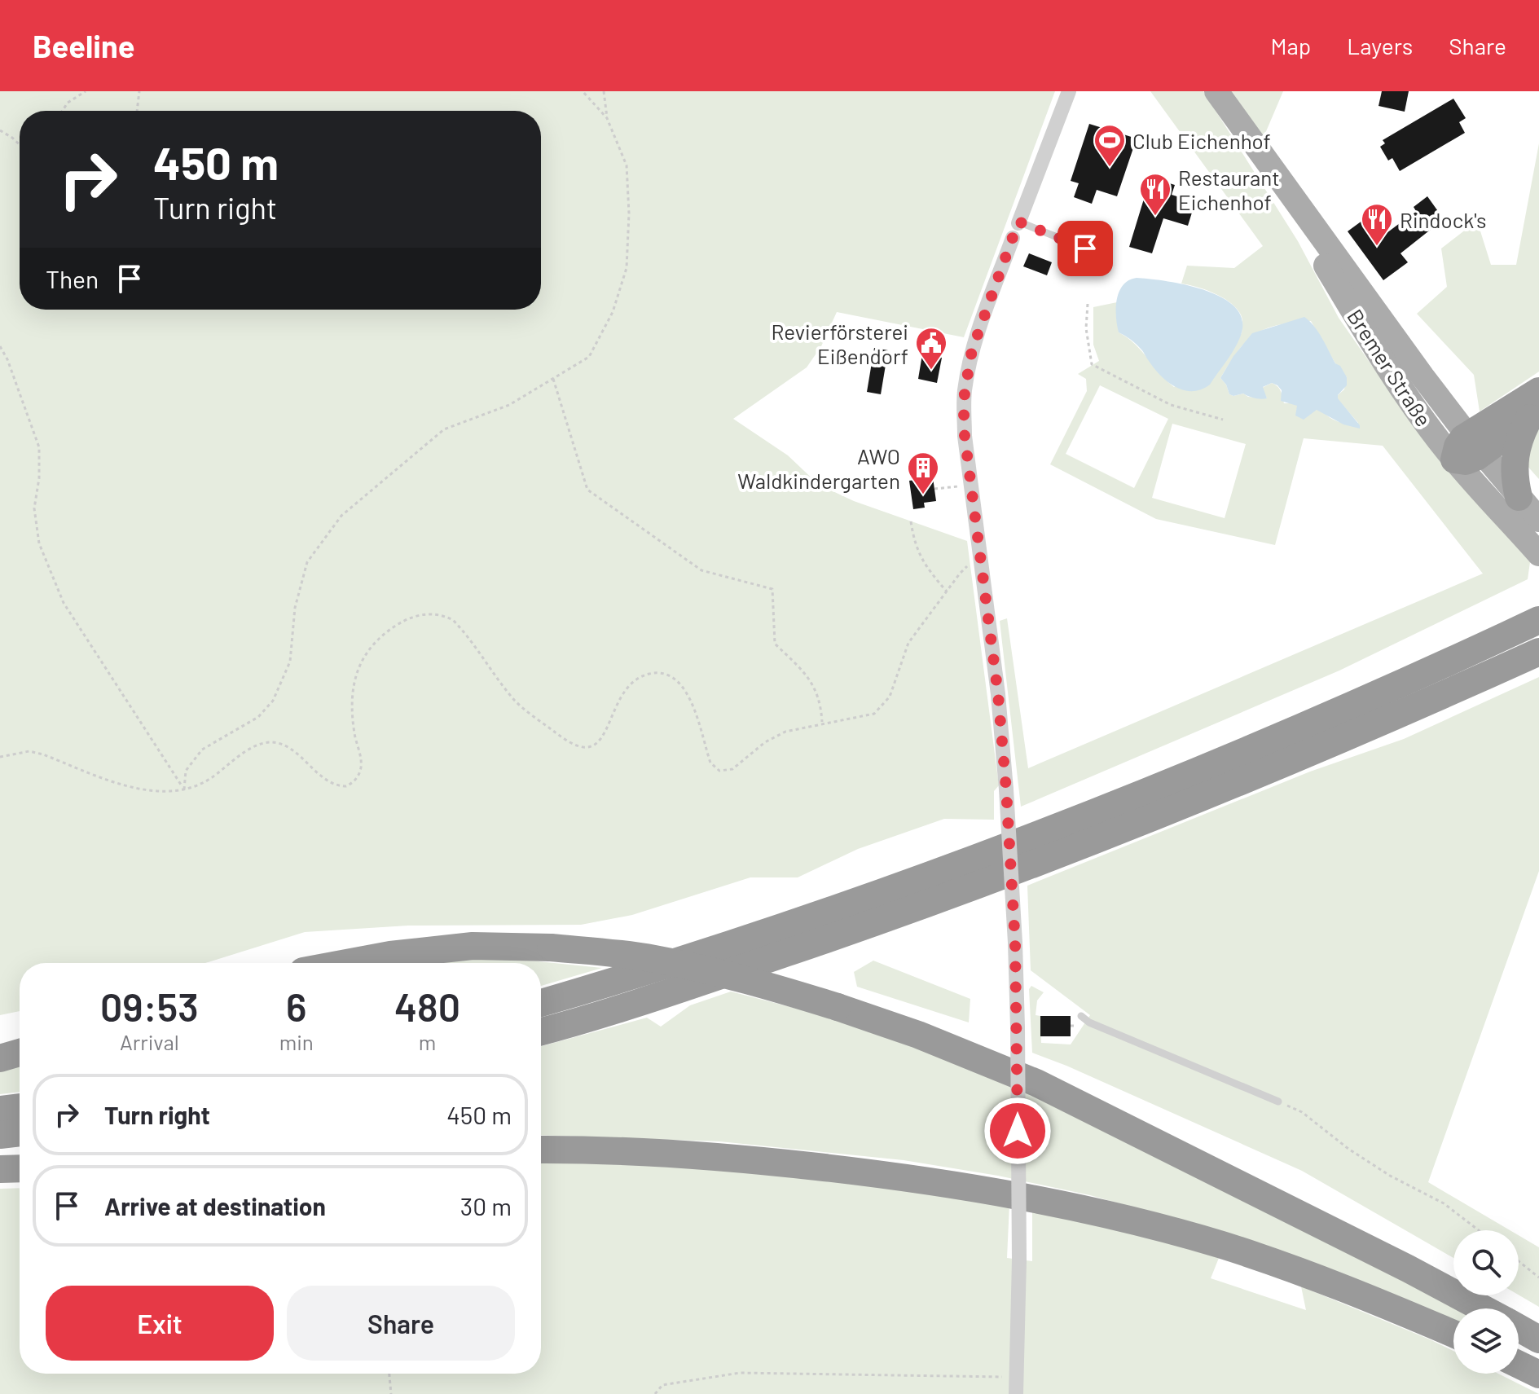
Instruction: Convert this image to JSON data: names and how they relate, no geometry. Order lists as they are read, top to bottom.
{
  "streets": {
    "main road": ["Bremer Straße"]
  },
  "places": {
    "sports": ["Club Eichenhof"],
    "restaurant": ["Restaurant Eichenhof", "Rindock's"],
    "public building": ["Revierförsterei Eißendorf"],
    "building": ["AWO Waldkindergarten"]
  },
  "page": {
    "header": "Beeline",
    "nav": ["Map", "Layers", "Share"],
    "turn": ["450 m", "Turn right"],
    "then": "Then",
    "eta": [
      "09:53",
      "Arrival",
      "6",
      "min",
      "480",
      "m"
    ],
    "list": [
      {
        "name": "Turn right",
        "value": "450 m"
      },
      {
        "name": "Arrive at destination",
        "value": "30 m"
      }
    ],
    "buttons": ["Exit", "Share"]
  }
}
